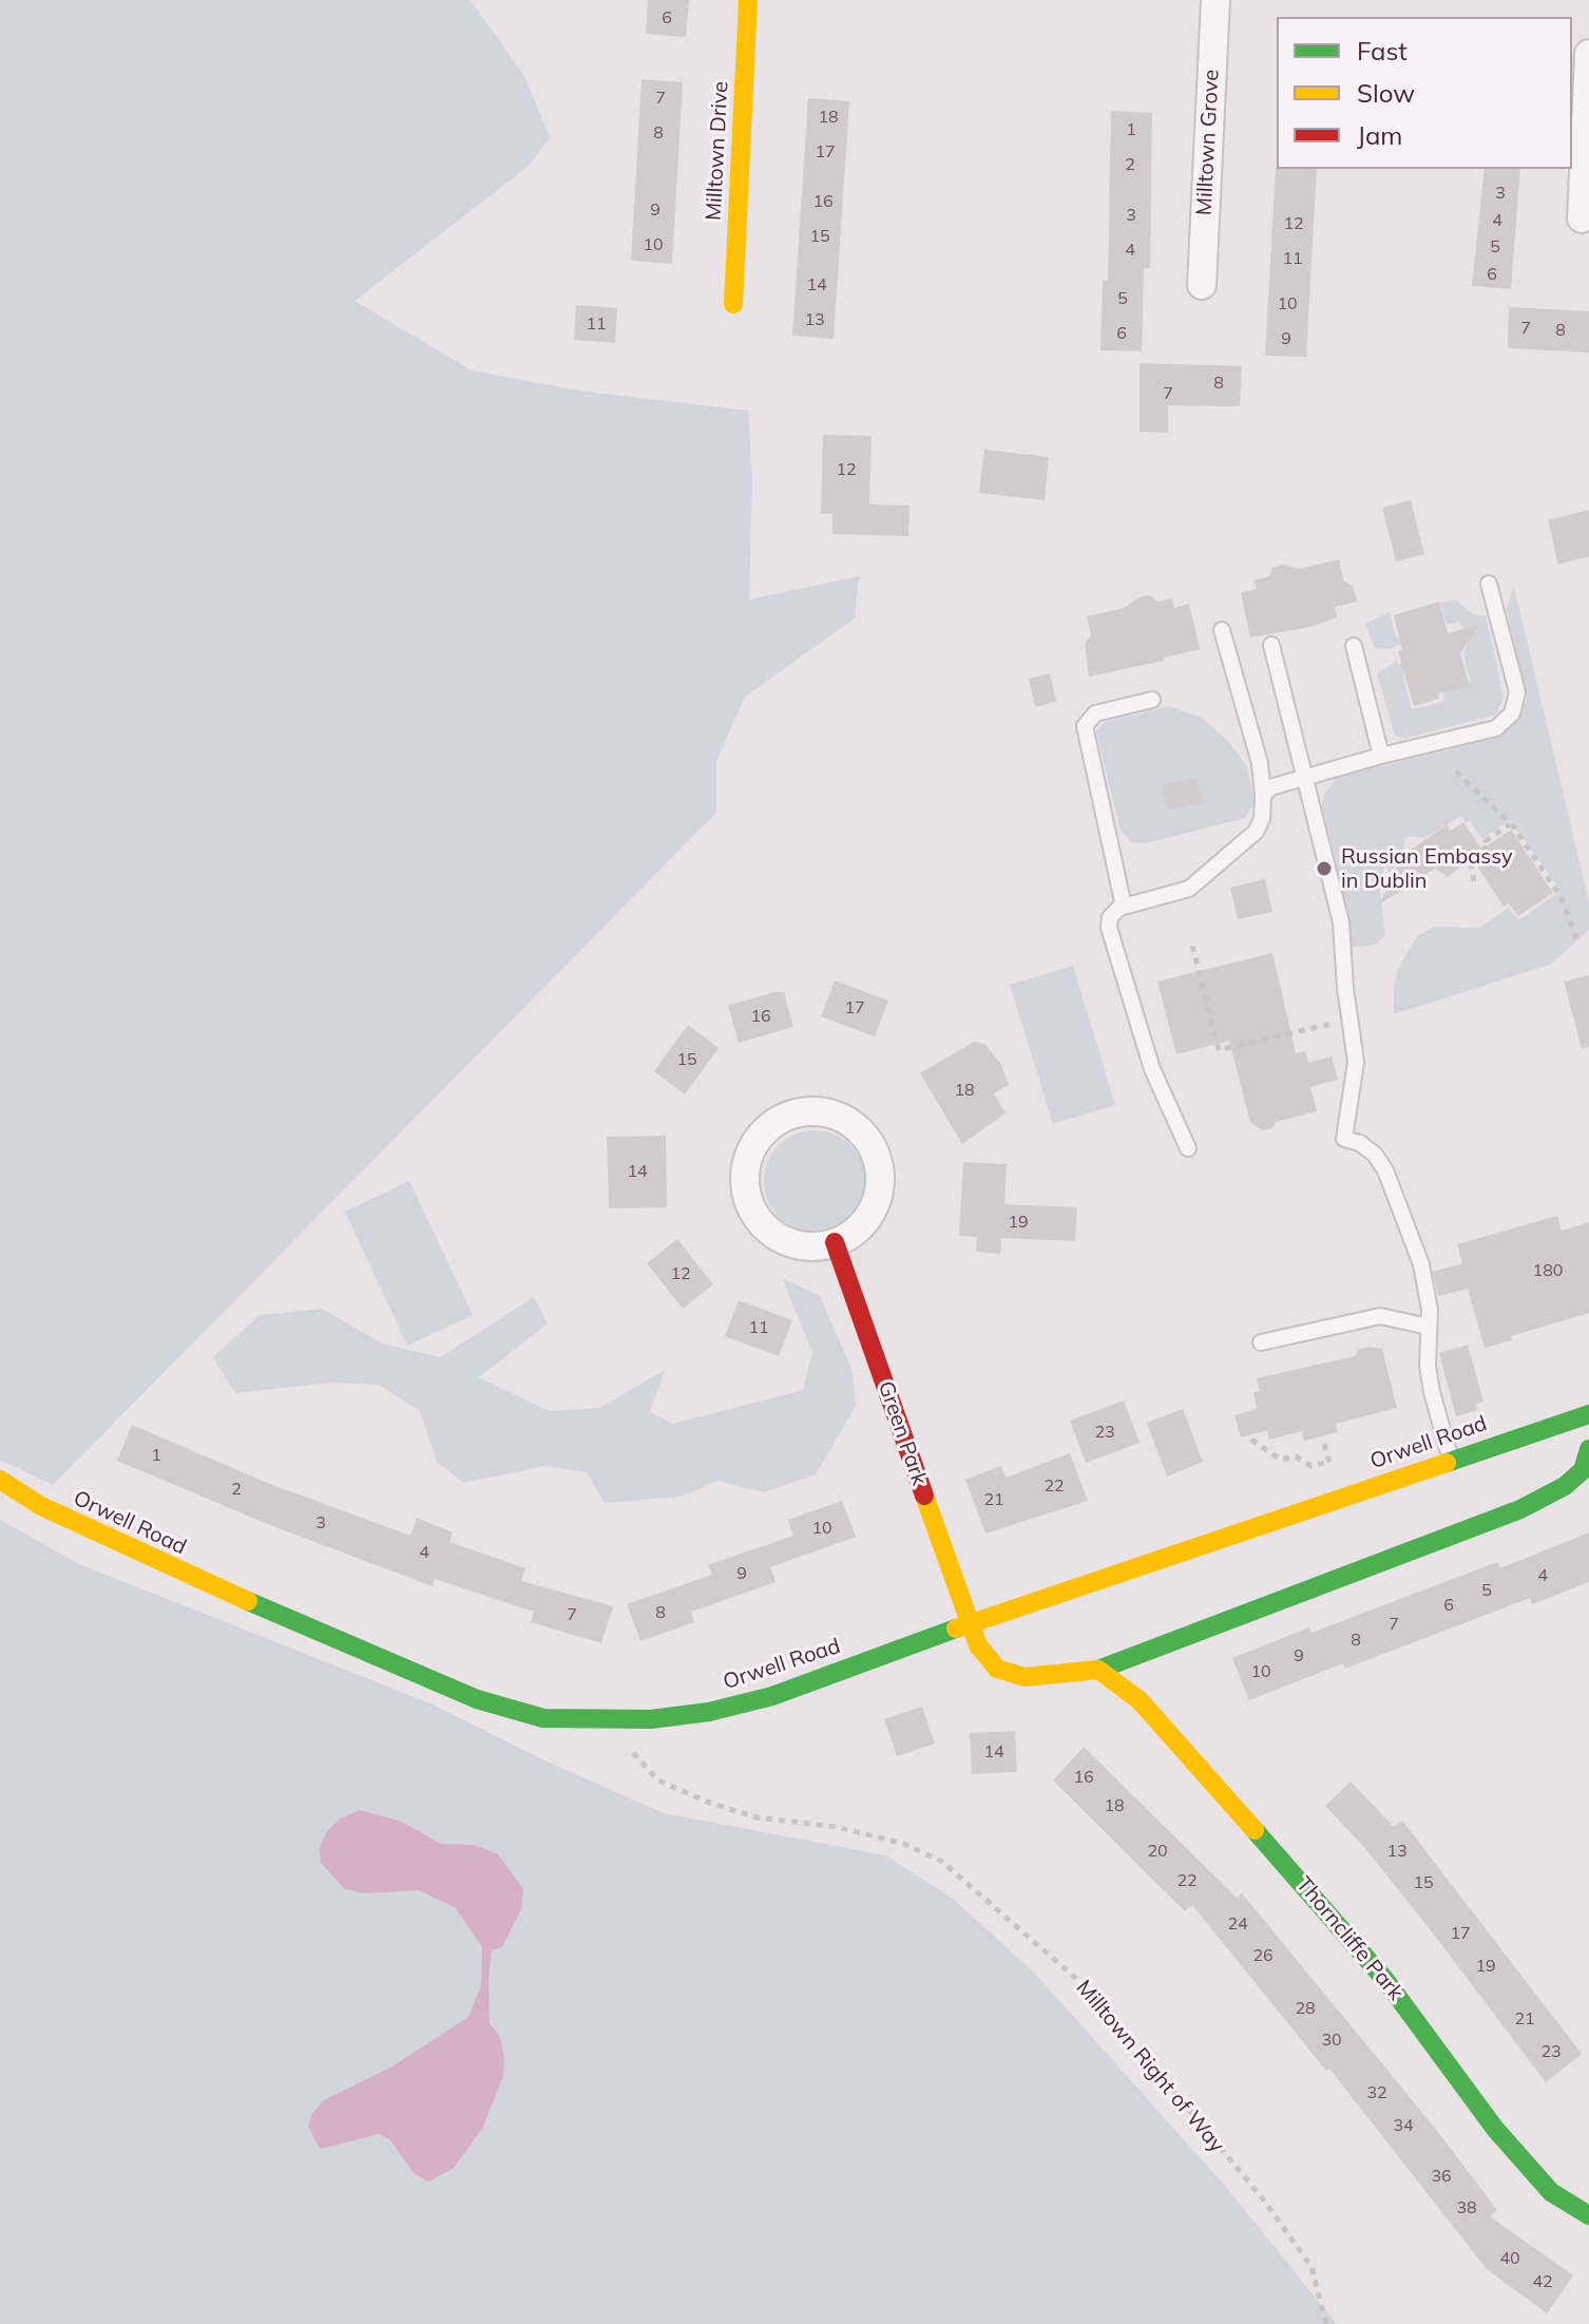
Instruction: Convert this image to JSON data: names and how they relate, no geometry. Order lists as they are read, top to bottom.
{
  "streets": {
    "street": [
      "Milltown Grove",
      "Milltown Drive",
      "Green Park",
      "Orwell Road",
      "Thorncliffe Park"
    ],
    "path": ["Milltown Right of Way"]
  },
  "crossings": [
    ["Green Park", "Orwell Road"],
    ["Orwell Road", "Milltown Right of Way"]
  ],
  "places": ["Russian Embassy in Dublin"],
  "house_numbers": [
    "6",
    "7",
    "18",
    "1",
    "8",
    "17",
    "2",
    "3",
    "16",
    "9",
    "3",
    "4",
    "12",
    "15",
    "10",
    "5",
    "4",
    "11",
    "6",
    "14",
    "5",
    "10",
    "13",
    "11",
    "7",
    "8",
    "6",
    "9",
    "8",
    "7",
    "12",
    "17",
    "16",
    "15",
    "18",
    "14",
    "19",
    "180",
    "12",
    "11",
    "23",
    "1",
    "22",
    "2",
    "21",
    "3",
    "10",
    "4",
    "9",
    "4",
    "5",
    "6",
    "8",
    "7",
    "7",
    "8",
    "9",
    "10",
    "14",
    "16",
    "18",
    "20",
    "13",
    "22",
    "15",
    "24",
    "17",
    "26",
    "19",
    "28",
    "21",
    "30",
    "23",
    "32",
    "34",
    "36",
    "38",
    "40",
    "42"
  ],
  "legend": ["Fast", "Slow", "Jam"]
}
